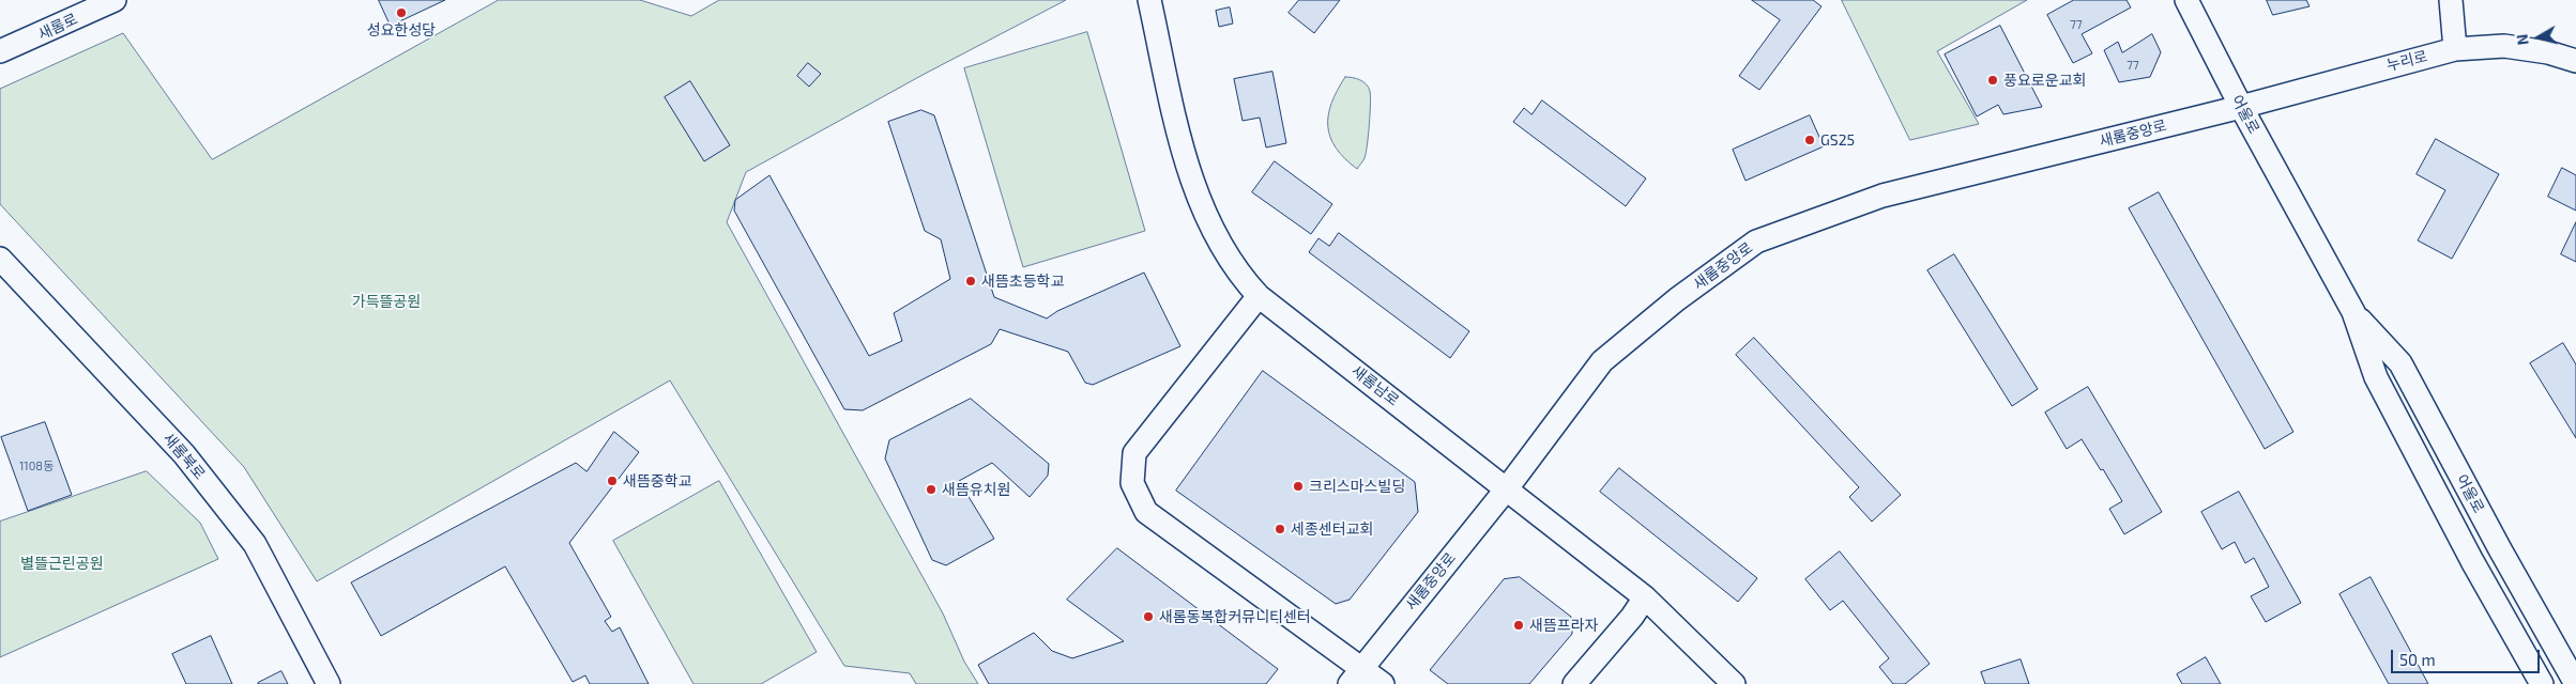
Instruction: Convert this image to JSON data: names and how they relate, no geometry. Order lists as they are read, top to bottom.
{
  "streets": {
    "street": [
      "새롬로",
      "누리로",
      "어울로",
      "새롬중앙로",
      "새롬남로",
      "새롬북로"
    ]
  },
  "crossings": [
    ["누리로", "어울로"],
    ["누리로", "새롬중앙로"],
    ["어울로", "새롬중앙로"],
    ["새롬중앙로", "새롬남로"]
  ],
  "parks": ["가득뜰공원", "별뜰근린공원"],
  "places": [
    "성요한성당",
    "풍요로운교회",
    "GS25",
    "새뜸초등학교",
    "새뜸중학교",
    "크리스마스빌딩",
    "새뜸유치원",
    "세종센터교회",
    "새롬동복합커뮤니티센터",
    "새뜸프라자"
  ],
  "house_numbers": ["77", "77", "1108동"],
  "scale_bar": "50 m",
  "north": "left"
}
